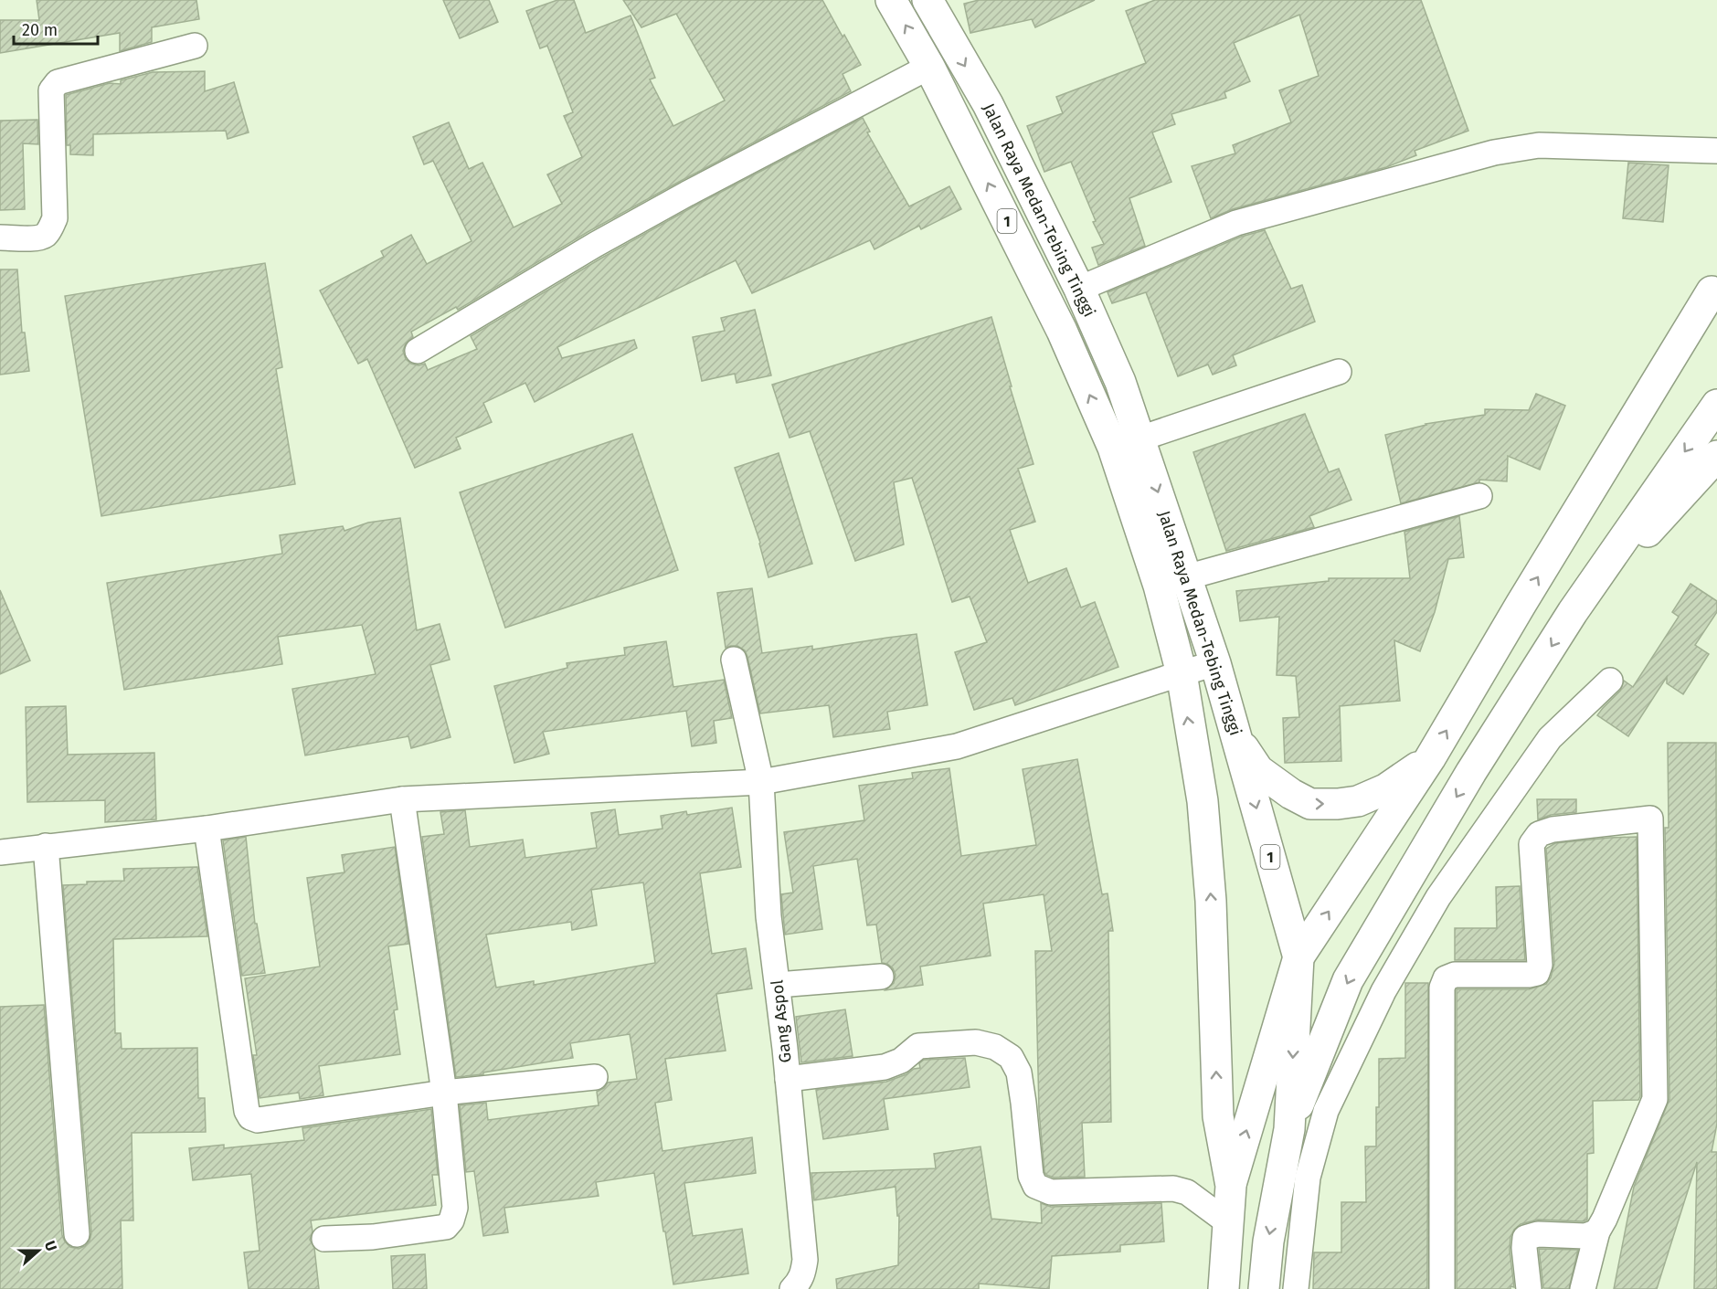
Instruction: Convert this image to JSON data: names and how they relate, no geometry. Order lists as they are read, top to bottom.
{
  "streets": {
    "highway": ["Jalan Raya Medan-Tebing Tinggi", "1"],
    "street": ["Gang Aspol"]
  },
  "scale_bar": "20 m",
  "north": "right"
}
